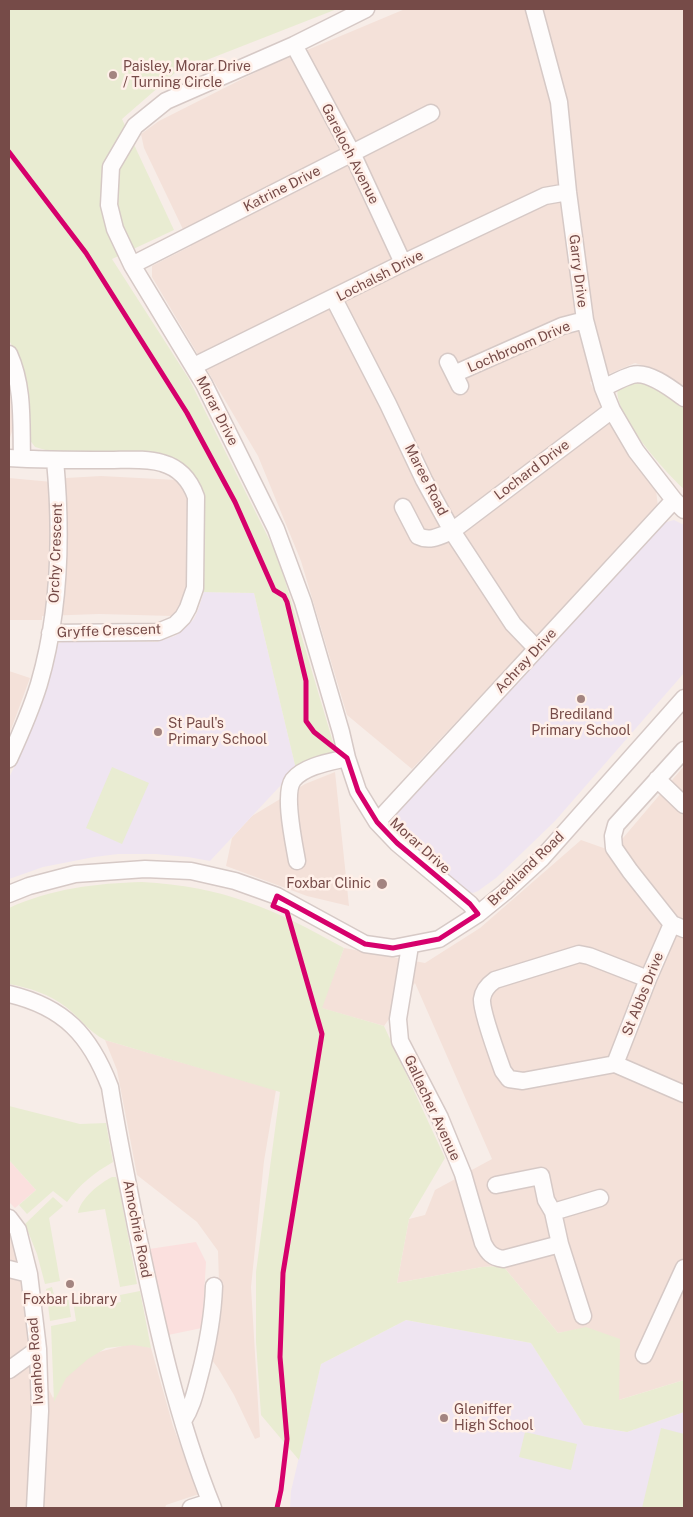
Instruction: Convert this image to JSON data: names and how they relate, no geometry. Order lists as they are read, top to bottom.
{
  "streets": {
    "street": [
      "Gareloch Avenue",
      "Katrine Drive",
      "Garry Drive",
      "Lochalsh Drive",
      "Lochbroom Drive",
      "Morar Drive",
      "Lochard Drive",
      "Maree Road",
      "Orchy Crescent",
      "Gryffe Crescent",
      "Achray Drive",
      "Brediland Road",
      "St Abbs Drive",
      "Gallacher Avenue",
      "Amochrie Road",
      "Ivanhoe Road"
    ]
  },
  "crossings": [
    ["Gareloch Avenue", "Katrine Drive"],
    ["Gareloch Avenue", "Lochalsh Drive"],
    ["Gareloch Avenue", "Morar Drive"],
    ["Katrine Drive", "Morar Drive"],
    ["Garry Drive", "Lochalsh Drive"],
    ["Garry Drive", "Lochbroom Drive"],
    ["Garry Drive", "Lochard Drive"],
    ["Garry Drive", "Achray Drive"],
    ["Lochalsh Drive", "Morar Drive"],
    ["Lochalsh Drive", "Maree Road"],
    ["Morar Drive", "Achray Drive"],
    ["Morar Drive", "Brediland Road"],
    ["Lochard Drive", "Maree Road"],
    ["Maree Road", "Achray Drive"],
    ["Orchy Crescent", "Gryffe Crescent"],
    ["Brediland Road", "Gallacher Avenue"]
  ],
  "places": [
    "Paisley, Morar Drive / Turning Circle",
    "Brediland Primary School",
    "St Paul's Primary School",
    "Foxbar Clinic",
    "Foxbar Library",
    "Gleniffer High School"
  ]
}
